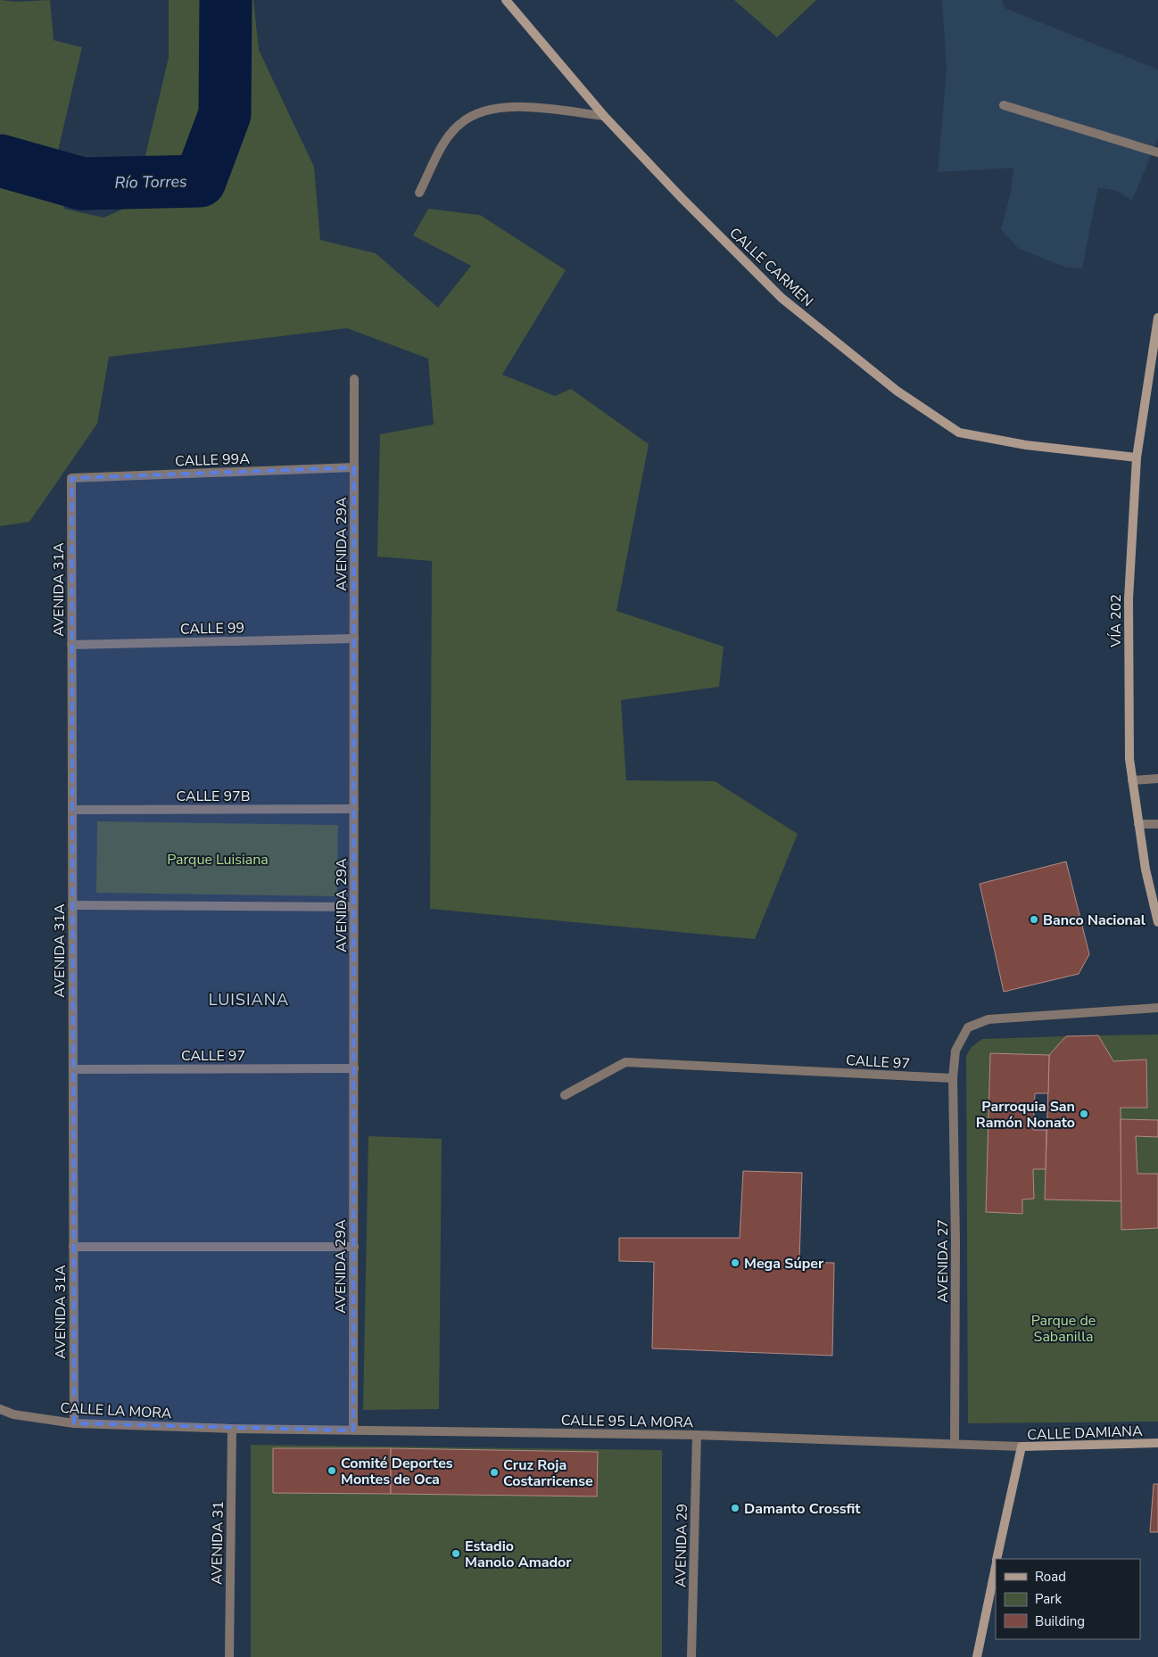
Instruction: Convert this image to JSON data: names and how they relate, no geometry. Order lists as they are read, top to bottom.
{
  "streets": {
    "street": [
      "CALLE CARMEN",
      "CALLE 99A",
      "AVENIDA 29A",
      "AVENIDA 31A",
      "VÍA 202",
      "CALLE 99",
      "CALLE 97B",
      "CALLE 97",
      "AVENIDA 27",
      "CALLE LA MORA",
      "CALLE 95 LA MORA",
      "CALLE DAMIANA",
      "AVENIDA 31",
      "AVENIDA 29"
    ]
  },
  "crossings": [
    ["CALLE CARMEN", "VÍA 202"],
    ["CALLE 99A", "AVENIDA 29A"],
    ["CALLE 99A", "AVENIDA 31A"],
    ["AVENIDA 29A", "CALLE 99"],
    ["AVENIDA 29A", "CALLE 97B"],
    ["AVENIDA 29A", "CALLE 97"],
    ["AVENIDA 29A", "CALLE 95 LA MORA"],
    ["AVENIDA 31A", "CALLE 99"],
    ["AVENIDA 31A", "CALLE 97B"],
    ["AVENIDA 31A", "CALLE 97"],
    ["AVENIDA 31A", "CALLE LA MORA"],
    ["CALLE 97", "AVENIDA 27"],
    ["AVENIDA 27", "CALLE 95 LA MORA"],
    ["CALLE LA MORA", "CALLE 95 LA MORA"],
    ["CALLE LA MORA", "AVENIDA 31"],
    ["CALLE 95 LA MORA", "CALLE DAMIANA"],
    ["CALLE 95 LA MORA", "AVENIDA 31"],
    ["CALLE 95 LA MORA", "AVENIDA 29"]
  ],
  "districts": ["LUISIANA"],
  "water": ["Río Torres"],
  "parks": ["Parque Luisiana", "Parque de Sabanilla"],
  "places": [
    "Banco Nacional",
    "Parroquia San Ramón Nonato",
    "Mega Súper",
    "Comité Deportes Montes de Oca",
    "Cruz Roja Costarricense",
    "Damanto Crossfit",
    "Estadio Manolo Amador"
  ],
  "legend": ["Road", "Park", "Building"]
}
